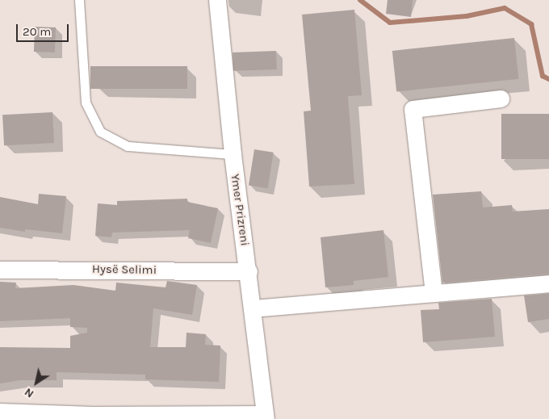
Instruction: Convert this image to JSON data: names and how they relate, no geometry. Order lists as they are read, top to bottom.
{
  "streets": {
    "street": ["Ymer Prizreni", "Hysë Selimi"]
  },
  "crossings": [
    ["Ymer Prizreni", "Hysë Selimi"]
  ],
  "scale_bar": "20 m",
  "north": "bottom left"
}
